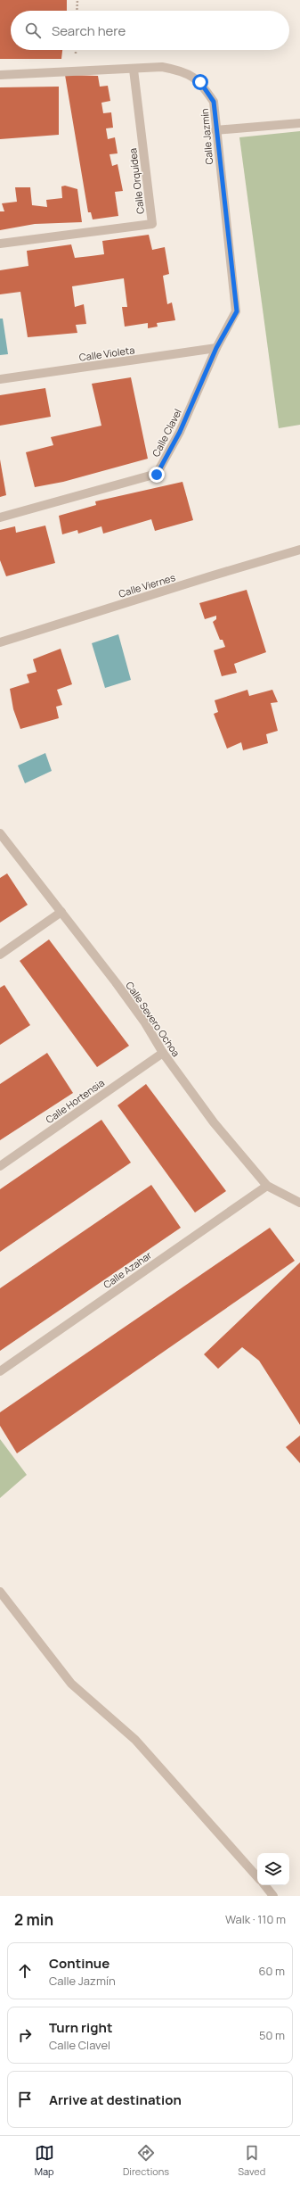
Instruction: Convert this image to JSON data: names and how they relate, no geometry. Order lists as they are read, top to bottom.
{
  "streets": {
    "street": [
      "Calle Jazmín",
      "Calle Orquídea",
      "Calle Violeta",
      "Calle Clavel",
      "Calle Viernes",
      "Calle Severo Ochoa",
      "Calle Hortensia",
      "Calle Azahar"
    ]
  },
  "crossings": [
    ["Calle Jazmín", "Calle Orquídea"],
    ["Calle Jazmín", "Calle Clavel"],
    ["Calle Violeta", "Calle Clavel"],
    ["Calle Severo Ochoa", "Calle Hortensia"],
    ["Calle Severo Ochoa", "Calle Azahar"]
  ],
  "page": {
    "search": "Search here",
    "heading": ["2 min", "Walk · 110 m"],
    "list": [
      ["Continue", "Calle Jazmín", "60 m"],
      ["Turn right", "Calle Clavel", "50 m"],
      "Arrive at destination"
    ],
    "nav": ["Map", "Directions", "Saved"]
  }
}
